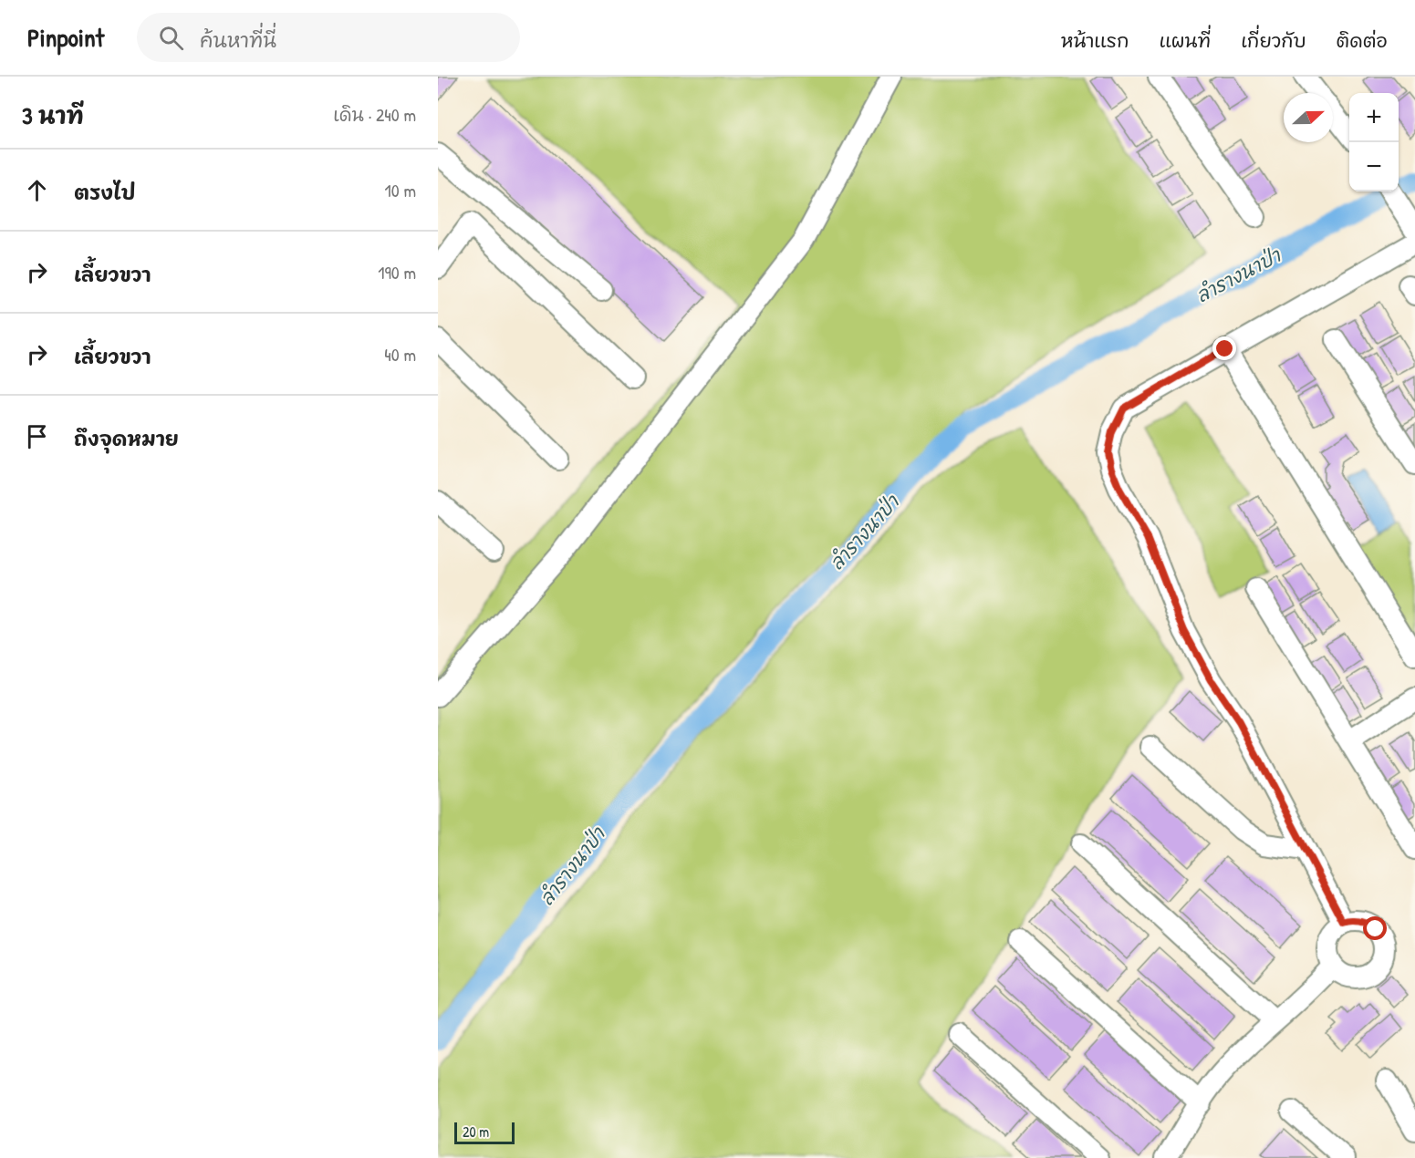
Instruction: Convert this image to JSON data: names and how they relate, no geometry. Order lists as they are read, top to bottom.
{
  "water": ["ลำรางนาป่า"],
  "scale_bar": "20 m",
  "north": "right",
  "page": {
    "header": "Pinpoint",
    "search": "ค้นหาที่นี่",
    "nav": [
      "หน้าแรก",
      "แผนที่",
      "เกี่ยวกับ",
      "ติดต่อ"
    ],
    "heading": ["3 นาที", "เดิน · 240 m"],
    "map_buttons": ["+", "−"],
    "list": [
      ["ตรงไป", "10 m"],
      ["เลี้ยวขวา", "190 m"],
      ["เลี้ยวขวา", "40 m"],
      "ถึงจุดหมาย"
    ],
    "scale": "20 m"
  }
}
